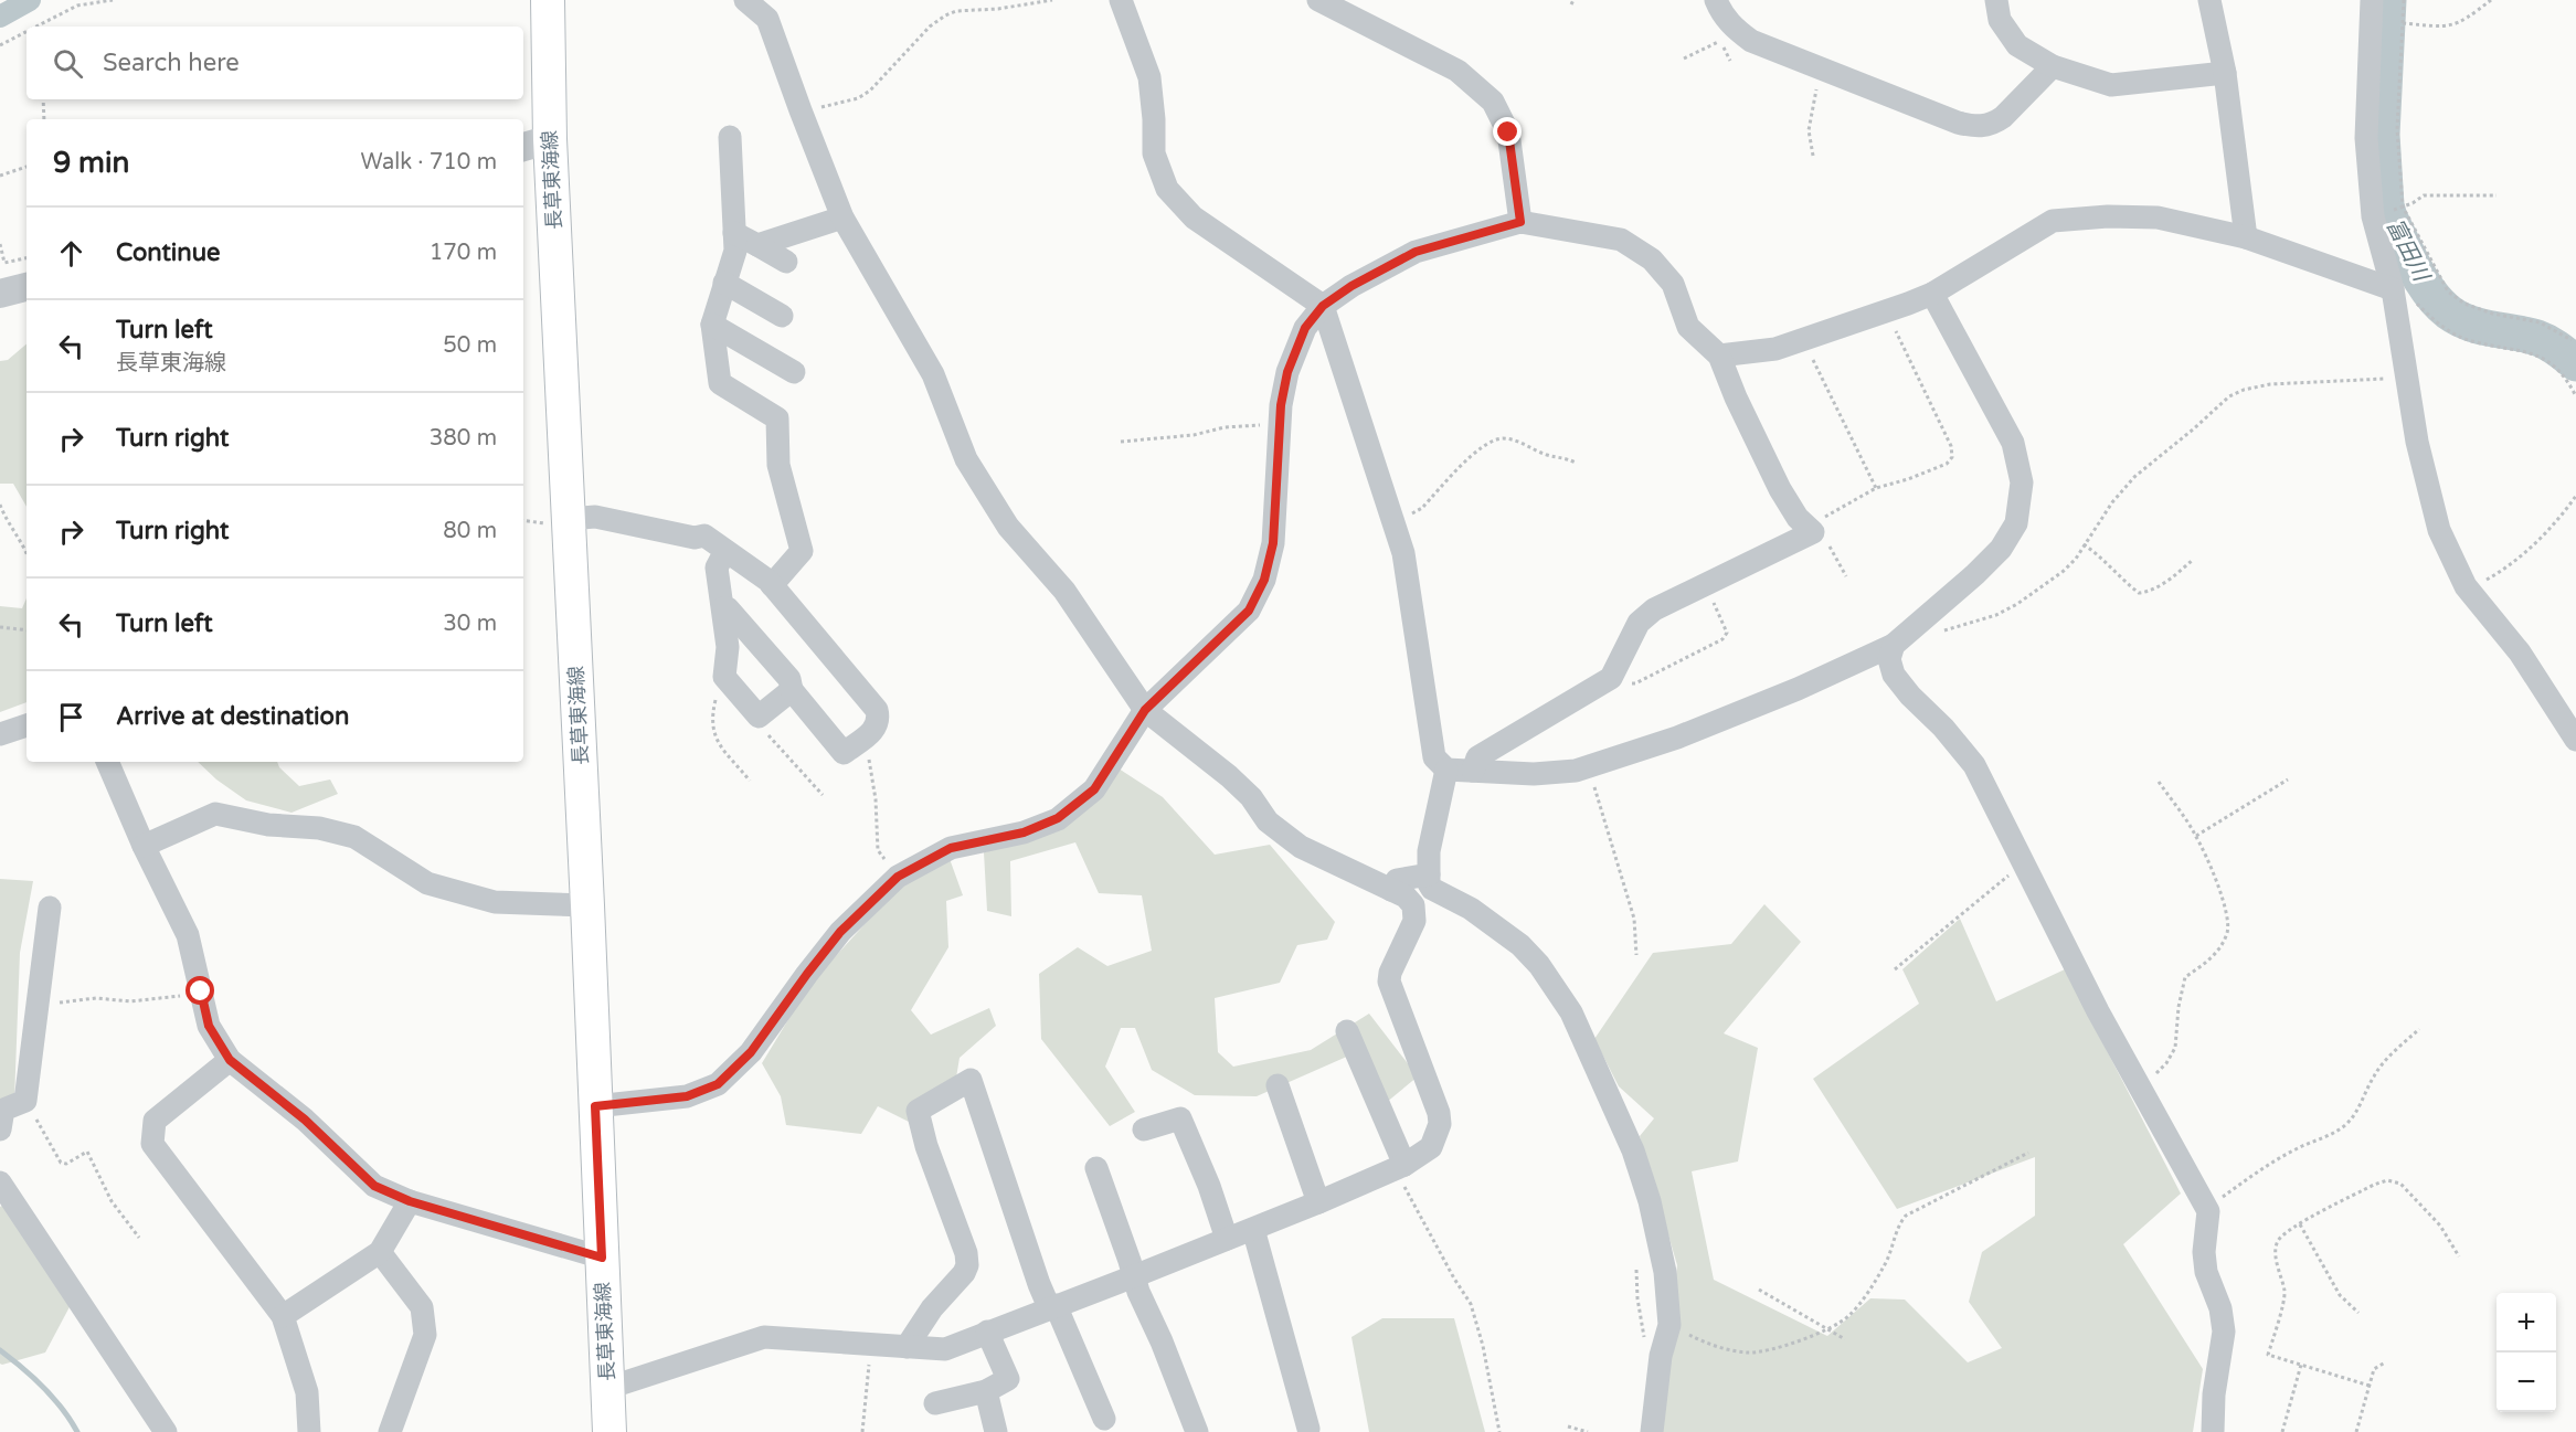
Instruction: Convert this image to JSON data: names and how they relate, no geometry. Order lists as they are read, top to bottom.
{
  "streets": {
    "main road": ["長草東海線"]
  },
  "water": ["富田川"],
  "page": {
    "search": "Search here",
    "heading": ["9 min", "Walk · 710 m"],
    "list": [
      ["Continue", "170 m"],
      ["Turn left", "長草東海線", "50 m"],
      ["Turn right", "380 m"],
      ["Turn right", "80 m"],
      ["Turn left", "30 m"],
      "Arrive at destination"
    ],
    "map_buttons": ["+", "−"]
  }
}
